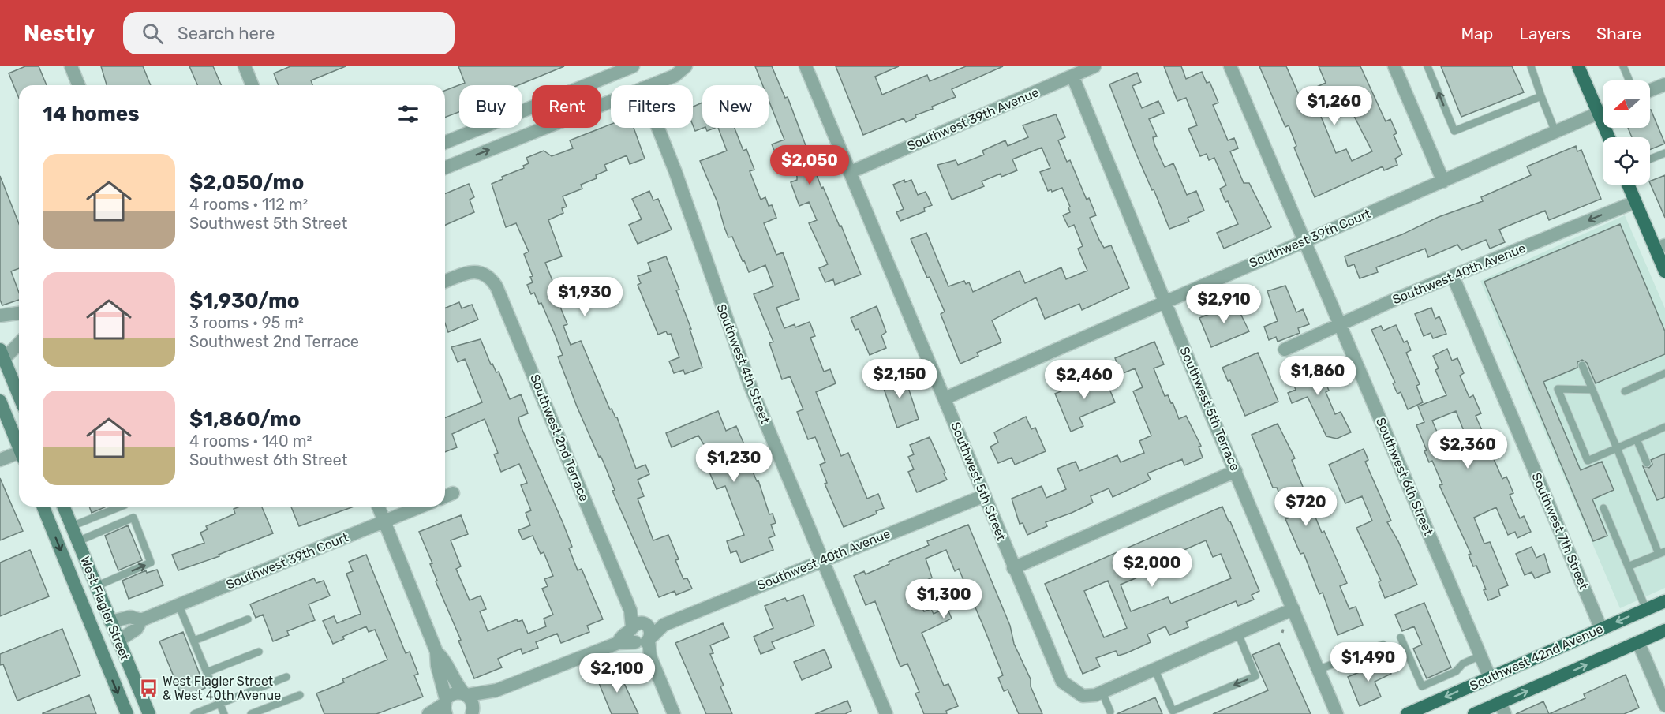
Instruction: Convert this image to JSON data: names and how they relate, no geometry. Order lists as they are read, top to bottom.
{
  "streets": {
    "main road": ["West Flagler Street", "Southwest 42nd Avenue"],
    "street": [
      "Southwest 39th Avenue",
      "Southwest 39th Court",
      "Southwest 40th Avenue",
      "Southwest 4th Street",
      "Southwest 5th Terrace",
      "Southwest 2nd Terrace",
      "Southwest 6th Street",
      "Southwest 5th Street",
      "Southwest 7th Street"
    ]
  },
  "crossings": [
    ["Southwest 39th Avenue", "Southwest 5th Terrace"],
    ["Southwest 39th Avenue", "Southwest 5th Street"],
    ["Southwest 39th Court", "Southwest 5th Terrace"],
    ["Southwest 39th Court", "Southwest 6th Street"],
    ["Southwest 39th Court", "Southwest 5th Street"],
    ["Southwest 39th Court", "West Flagler Street"],
    ["Southwest 40th Avenue", "Southwest 4th Street"],
    ["Southwest 40th Avenue", "Southwest 2nd Terrace"],
    ["Southwest 40th Avenue", "Southwest 6th Street"],
    ["Southwest 40th Avenue", "Southwest 5th Street"],
    ["Southwest 40th Avenue", "Southwest 7th Street"],
    ["Southwest 6th Street", "Southwest 42nd Avenue"],
    ["Southwest 7th Street", "Southwest 42nd Avenue"]
  ],
  "places": {
    "bus stop": ["West Flagler Street & West 40th Avenue"]
  },
  "north": "left",
  "page": {
    "header": "Nestly",
    "search": "Search here",
    "nav": ["Map", "Layers", "Share"],
    "chip": [
      "Buy",
      "Rent",
      "Filters",
      "New"
    ],
    "heading": "14 homes",
    "price": [
      "$1,260",
      "$2,050",
      "$1,930",
      "$2,910",
      "$1,860",
      "$2,150",
      "$2,460",
      "$2,360",
      "$1,230",
      "$720",
      "$2,000",
      "$1,300",
      "$1,490",
      "$2,100"
    ],
    "list": [
      {
        "name": "$2,050/mo",
        "note": "4 rooms · 112 m² · Southwest 5th Street"
      },
      {
        "name": "$1,930/mo",
        "note": "3 rooms · 95 m² · Southwest 2nd Terrace"
      },
      {
        "name": "$1,860/mo",
        "note": "4 rooms · 140 m² · Southwest 6th Street"
      }
    ]
  }
}
